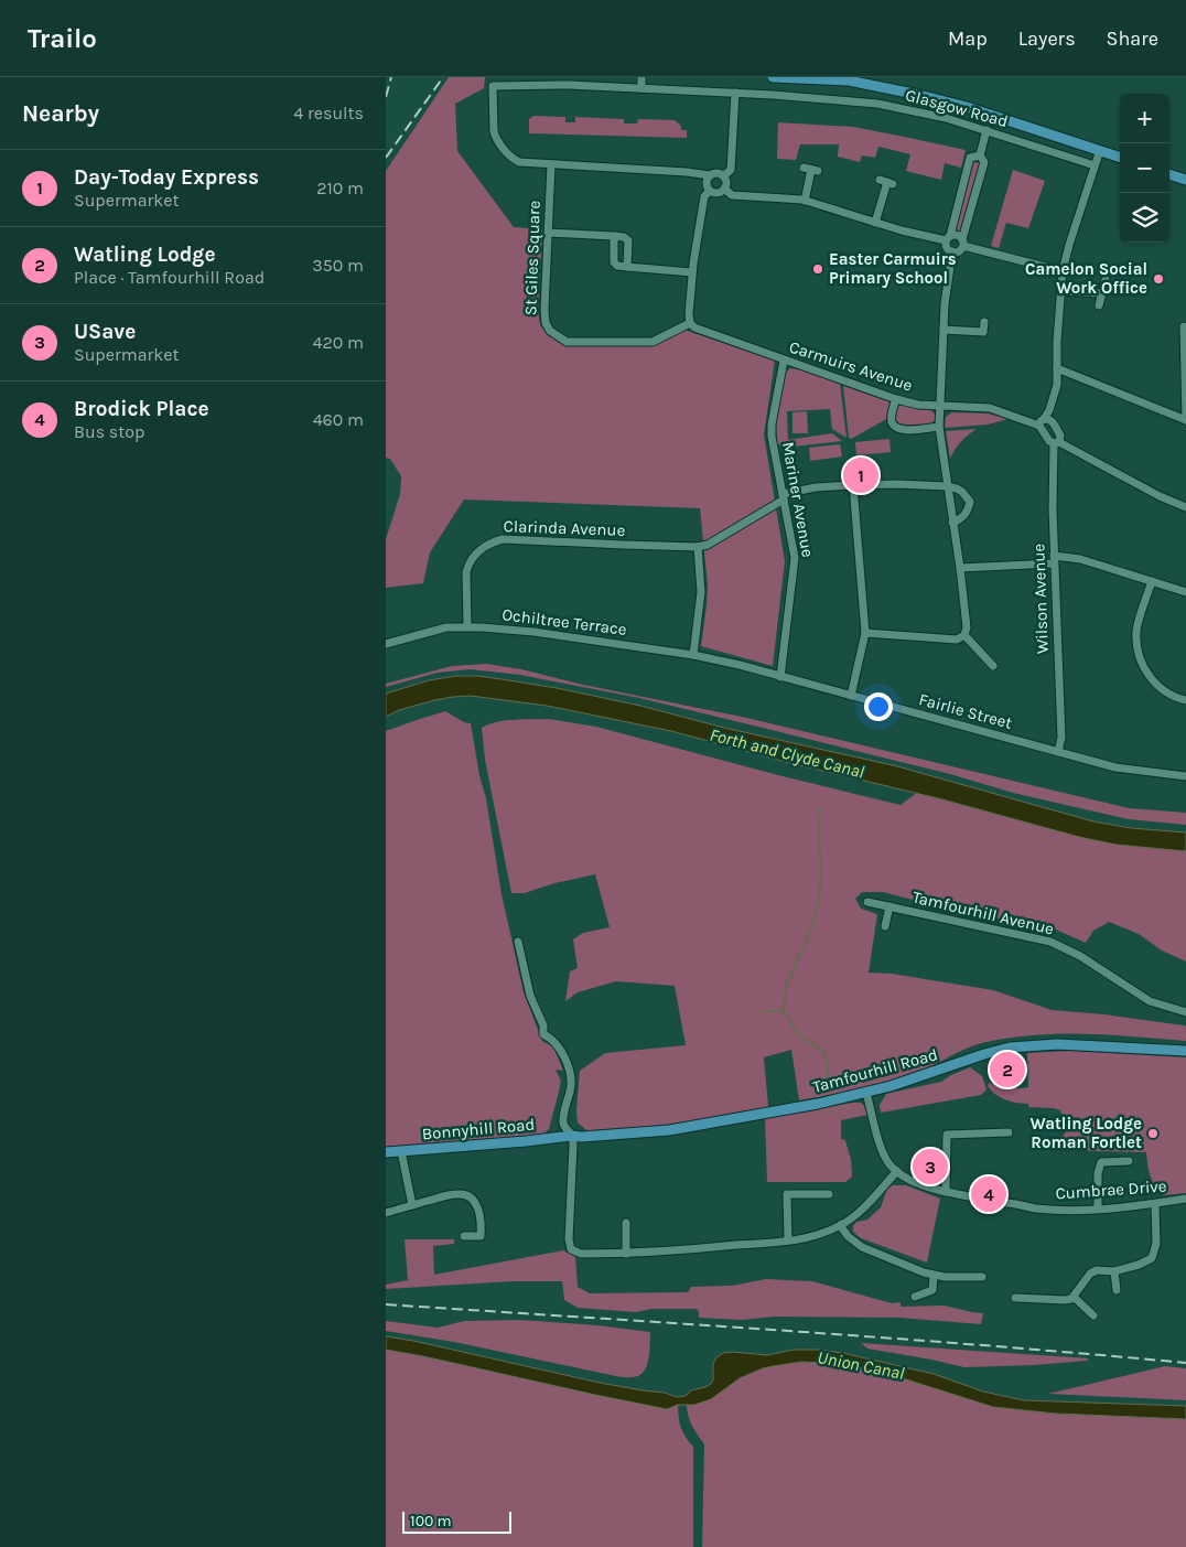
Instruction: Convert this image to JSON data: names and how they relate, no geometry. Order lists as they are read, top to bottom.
{
  "streets": {
    "main road": ["Glasgow Road", "Tamfourhill Road", "Bonnyhill Road"],
    "street": [
      "St Giles Square",
      "Carmuirs Avenue",
      "Mariner Avenue",
      "Clarinda Avenue",
      "Wilson Avenue",
      "Ochiltree Terrace",
      "Fairlie Street",
      "Tamfourhill Avenue",
      "Cumbrae Drive"
    ]
  },
  "crossings": [
    ["Glasgow Road", "St Giles Square"],
    ["St Giles Square", "Carmuirs Avenue"],
    ["Carmuirs Avenue", "Mariner Avenue"],
    ["Mariner Avenue", "Fairlie Street"],
    ["Clarinda Avenue", "Ochiltree Terrace"],
    ["Wilson Avenue", "Fairlie Street"],
    ["Ochiltree Terrace", "Fairlie Street"],
    ["Tamfourhill Road", "Bonnyhill Road"]
  ],
  "water": ["Forth and Clyde Canal", "Union Canal"],
  "places": ["Easter Carmuirs Primary School", "Camelon Social Work Office", "Watling Lodge Roman Fortlet"],
  "scale_bar": "100 m",
  "page": {
    "header": "Trailo",
    "nav": ["Map", "Layers", "Share"],
    "heading": ["Nearby", "4 results"],
    "map_buttons": ["+", "−"],
    "list": [
      {
        "mark": "1",
        "name": "Day-Today Express",
        "note": "Supermarket",
        "value": "210 m"
      },
      {
        "mark": "2",
        "name": "Watling Lodge",
        "note": "Place · Tamfourhill Road",
        "value": "350 m"
      },
      {
        "mark": "3",
        "name": "USave",
        "note": "Supermarket",
        "value": "420 m"
      },
      {
        "mark": "4",
        "name": "Brodick Place",
        "note": "Bus stop",
        "value": "460 m"
      }
    ],
    "pins": [
      "1",
      "2",
      "3",
      "4"
    ],
    "scale": "100 m"
  }
}
